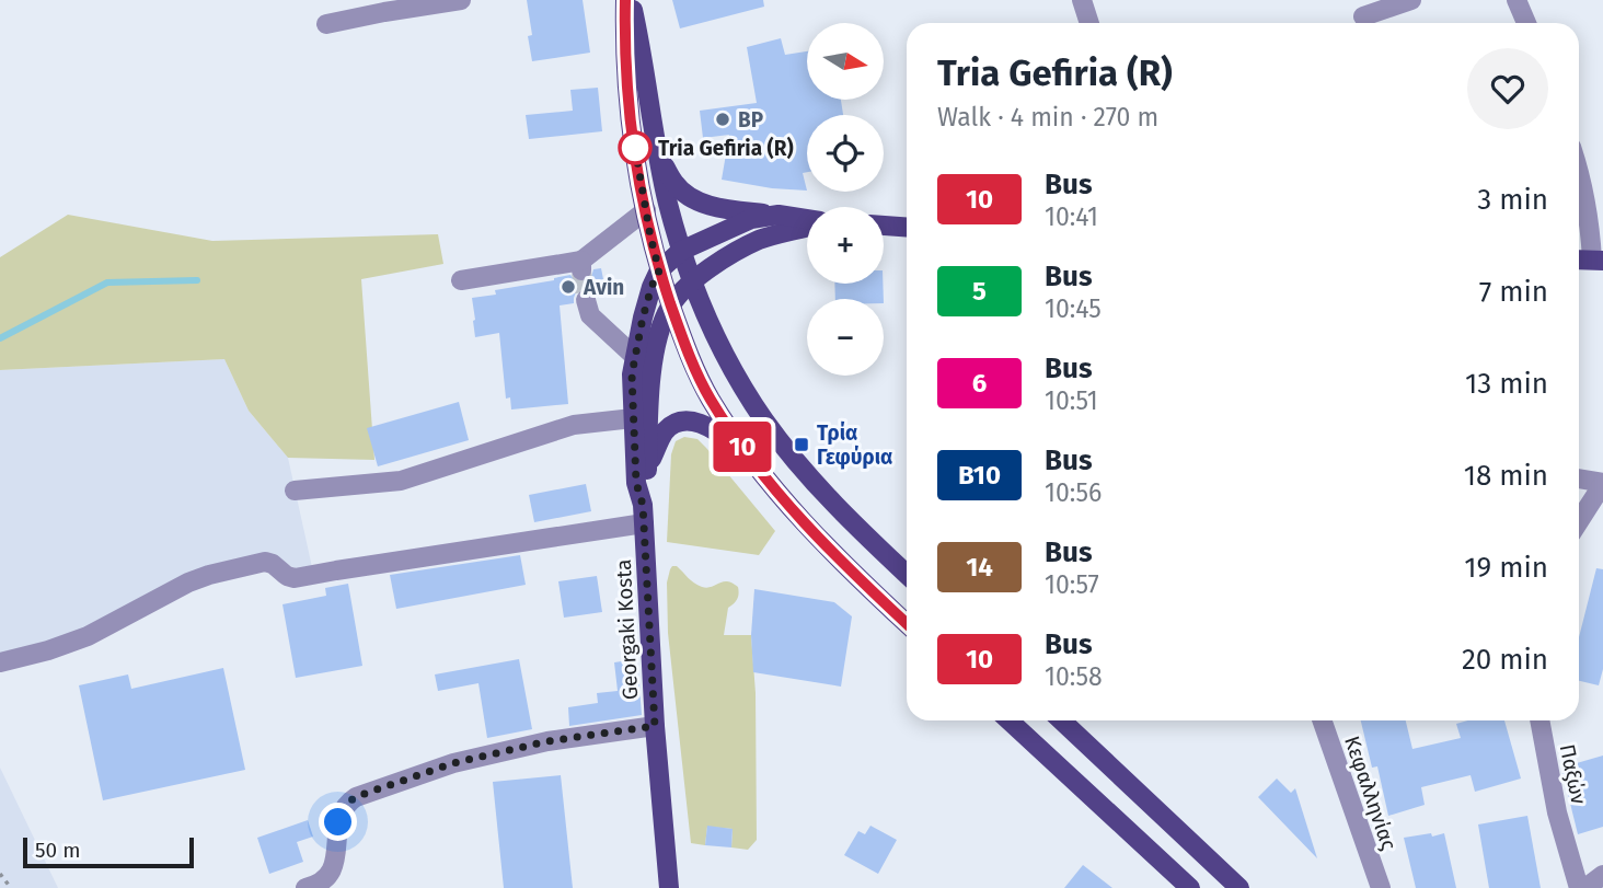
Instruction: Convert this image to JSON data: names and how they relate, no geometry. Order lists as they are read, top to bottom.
{
  "streets": {
    "main road": ["Georgaki Kosta"],
    "street": ["Παξών", "Κεφαλληνίας"]
  },
  "places": {
    "other": ["BP", "Tria Gefiria (R)", "Avin"],
    "transit": ["Τρία Γεφύρια"]
  },
  "lines": ["bus line 10"],
  "scale_bar": "50 m",
  "north": "right",
  "page": {
    "on_map": "10",
    "map_buttons": ["+", "−"],
    "heading": ["Tria Gefiria (R)", "Walk · 4 min · 270 m"],
    "list": [
      {
        "mark": "10",
        "name": "Bus",
        "note": "10:41",
        "value": "3 min"
      },
      {
        "mark": "5",
        "name": "Bus",
        "note": "10:45",
        "value": "7 min"
      },
      {
        "mark": "6",
        "name": "Bus",
        "note": "10:51",
        "value": "13 min"
      },
      {
        "mark": "B10",
        "name": "Bus",
        "note": "10:56",
        "value": "18 min"
      },
      {
        "mark": "14",
        "name": "Bus",
        "note": "10:57",
        "value": "19 min"
      },
      {
        "mark": "10",
        "name": "Bus",
        "note": "10:58",
        "value": "20 min"
      }
    ],
    "scale": "50 m"
  }
}
